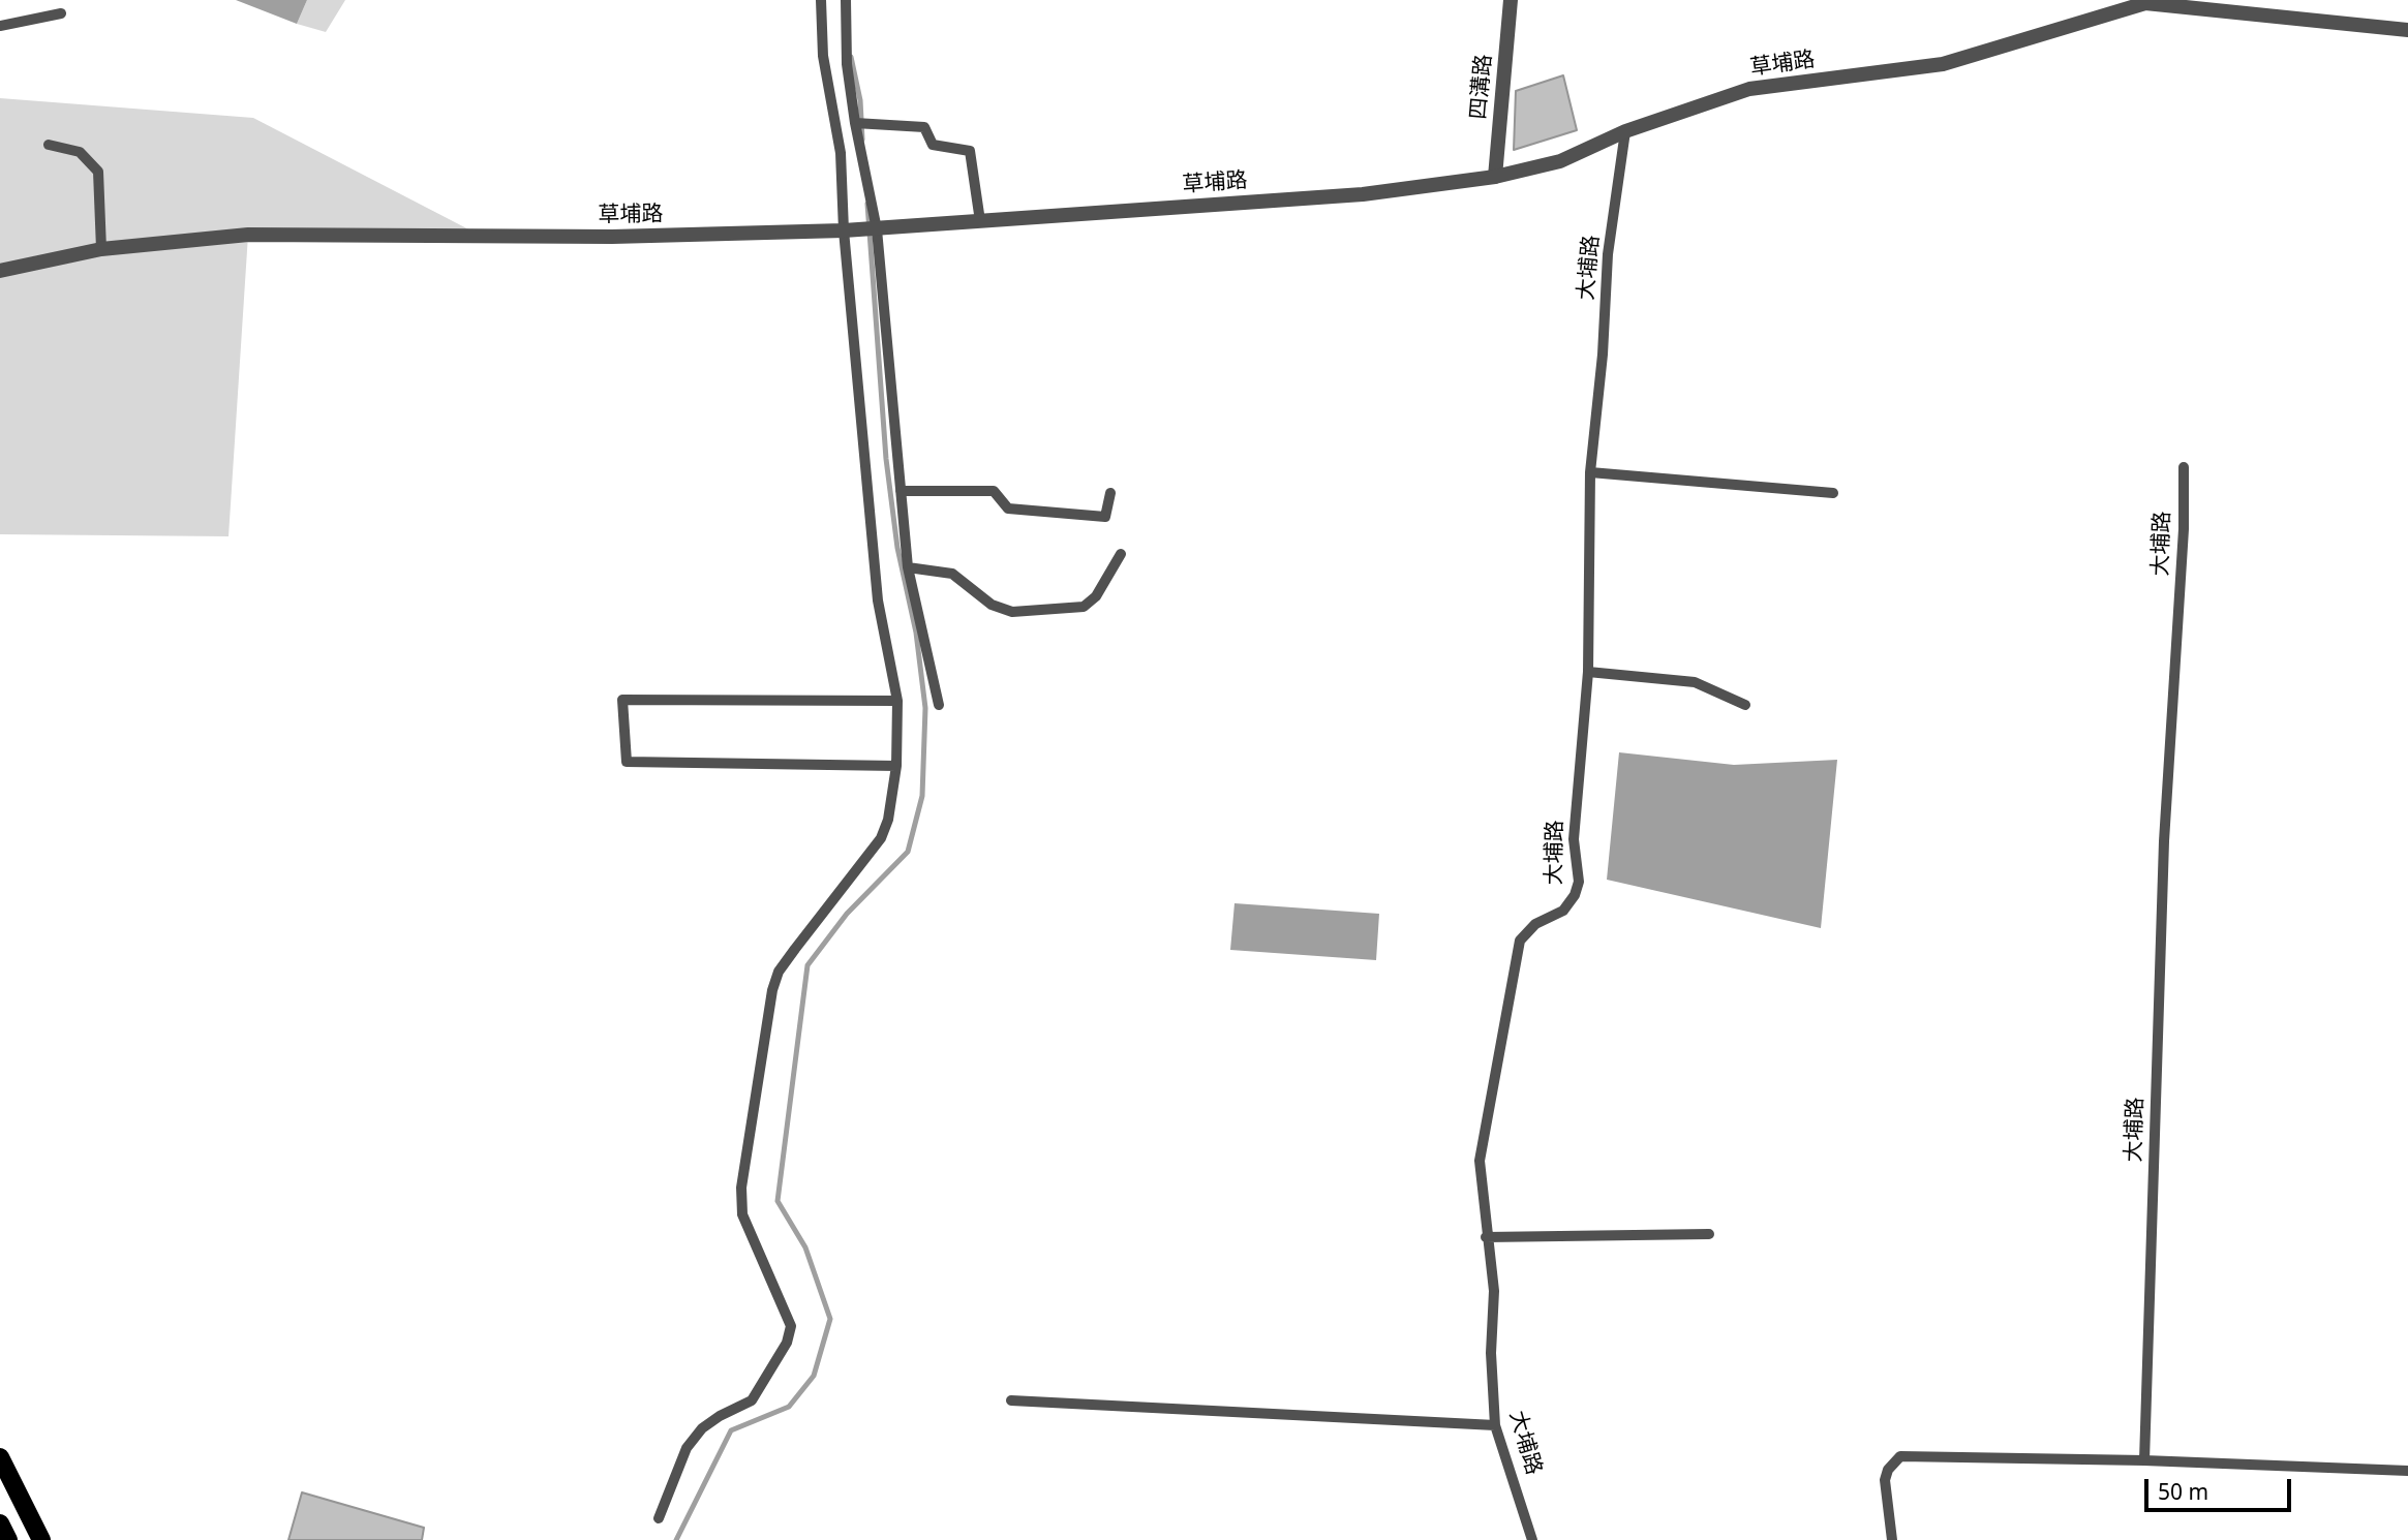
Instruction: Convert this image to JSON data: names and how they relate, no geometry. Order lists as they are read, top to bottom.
{
  "streets": {
    "street": ["草埔路", "四溝路"],
    "lane": ["大埔路"]
  },
  "crossings": [
    ["草埔路", "四溝路"],
    ["草埔路", "大埔路"]
  ],
  "scale_bar": "50 m"
}
